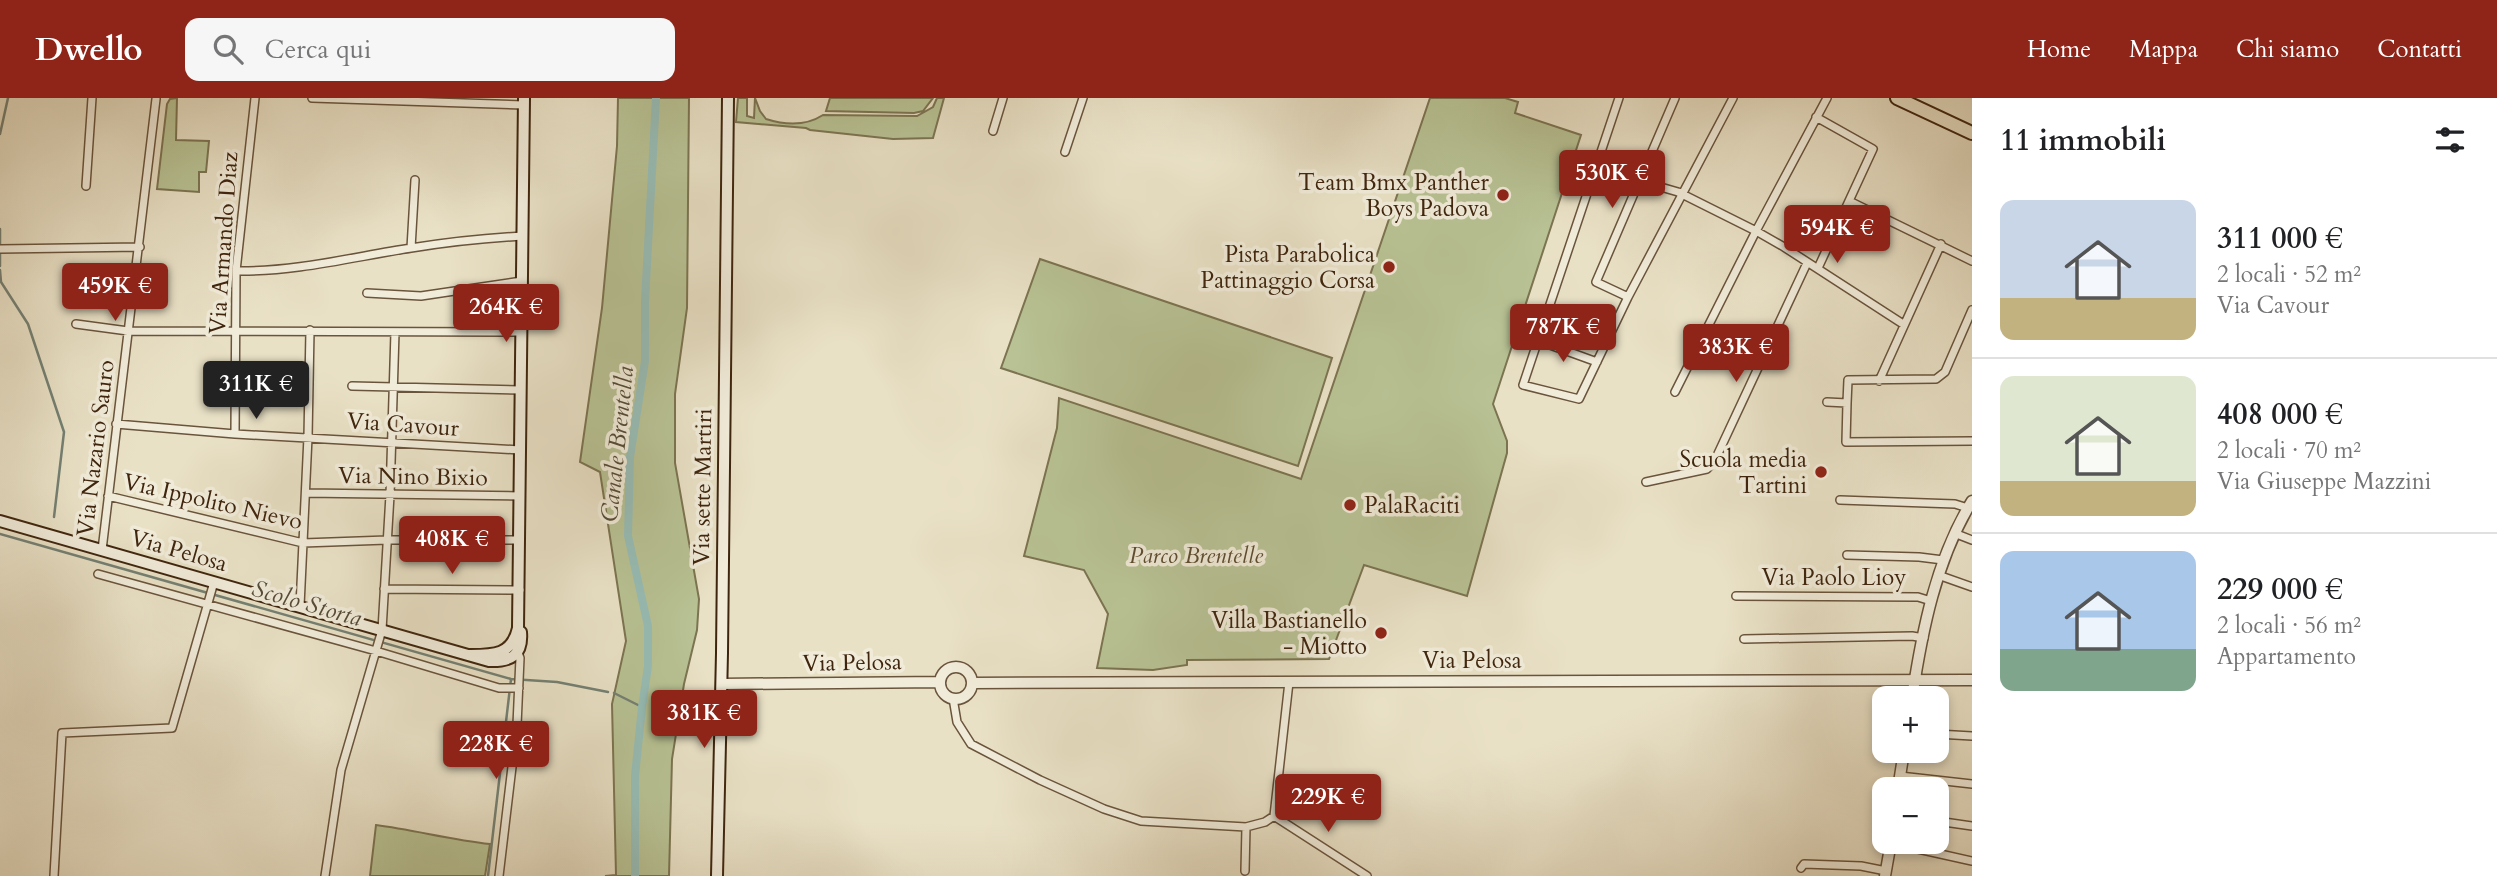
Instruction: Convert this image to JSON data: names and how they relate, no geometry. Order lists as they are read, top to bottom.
{
  "streets": {
    "main road": ["Via sette Martiri", "Via Pelosa"],
    "street": [
      "Via Armando Diaz",
      "Via Cavour",
      "Via Nazario Sauro",
      "Via Nino Bixio",
      "Via Ippolito Nievo",
      "Via Paolo Lioy"
    ]
  },
  "crossings": [
    ["Via Armando Diaz", "Via Cavour"],
    ["Via Cavour", "Via Nazario Sauro"],
    ["Via Nazario Sauro", "Via Ippolito Nievo"],
    ["Via Nazario Sauro", "Via Pelosa"],
    ["Via sette Martiri", "Via Pelosa"]
  ],
  "water": ["Canale Brentella", "Scolo Storta"],
  "parks": ["Parco Brentelle"],
  "places": [
    "Team Bmx Panther Boys Padova",
    "Pista Parabolica Pattinaggio Corsa",
    "Scuola media Tartini",
    "PalaRaciti",
    "Villa Bastianello - Miotto"
  ],
  "page": {
    "header": "Dwello",
    "search": "Cerca qui",
    "nav": [
      "Home",
      "Mappa",
      "Chi siamo",
      "Contatti"
    ],
    "heading": "11 immobili",
    "price": [
      "530K €",
      "594K €",
      "459K €",
      "264K €",
      "787K €",
      "383K €",
      "311K €",
      "408K €",
      "381K €",
      "228K €",
      "229K €"
    ],
    "list": [
      {
        "name": "311 000 €",
        "note": "2 locali · 52 m² · Via Cavour"
      },
      {
        "name": "408 000 €",
        "note": "2 locali · 70 m² · Via Giuseppe Mazzini"
      },
      {
        "name": "229 000 €",
        "note": "2 locali · 56 m² · Appartamento"
      }
    ],
    "map_buttons": ["+", "−"]
  }
}
